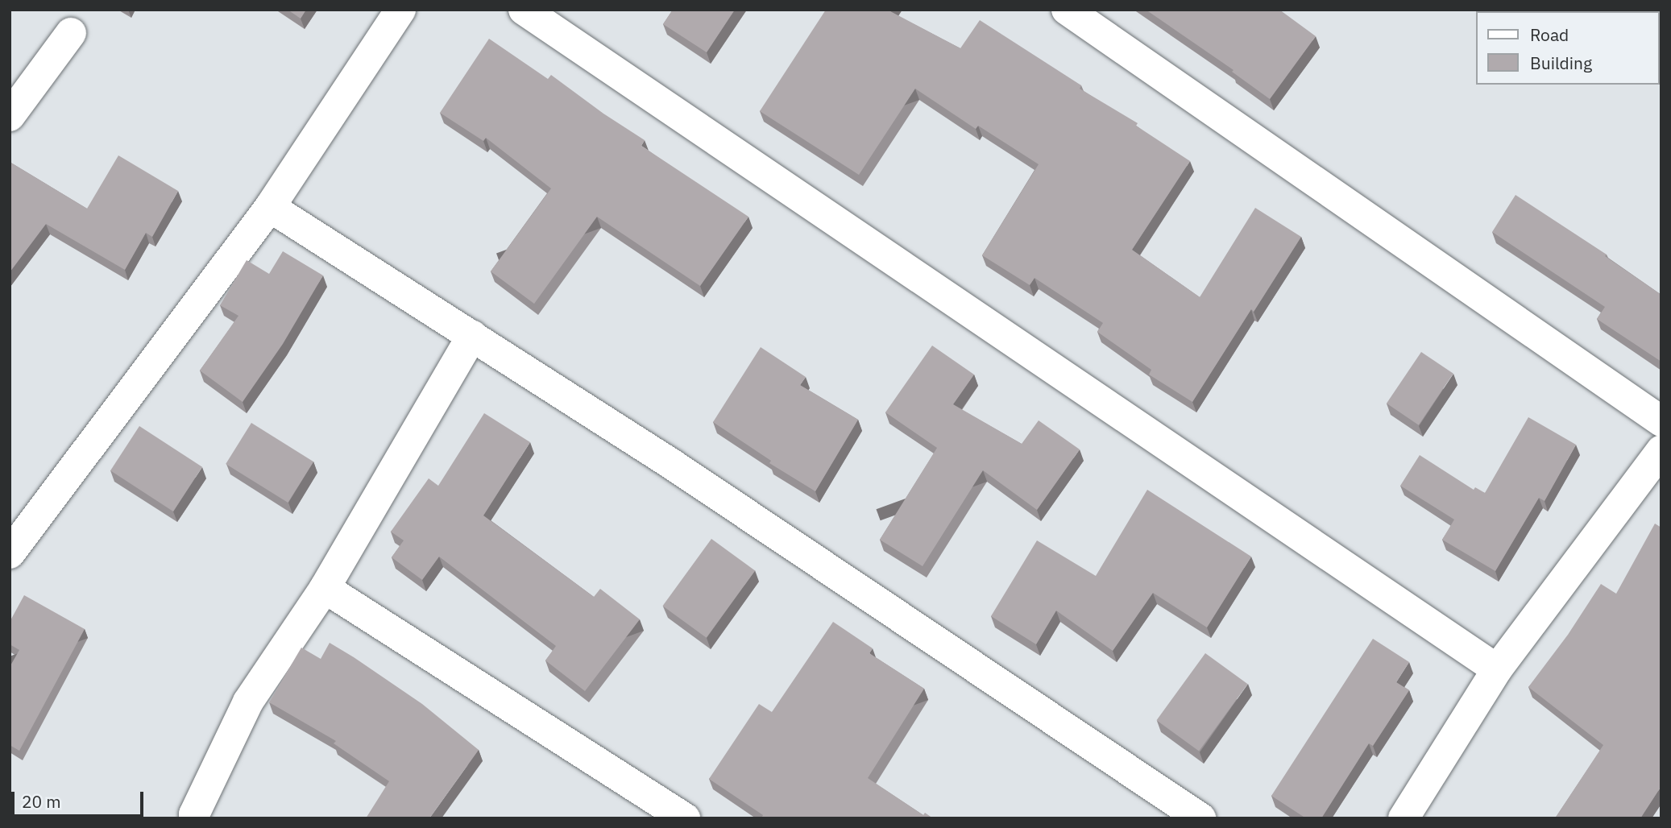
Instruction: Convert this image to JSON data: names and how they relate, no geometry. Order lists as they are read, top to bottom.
{
  "legend": ["Road", "Building"],
  "scale_bar": "20 m"
}
